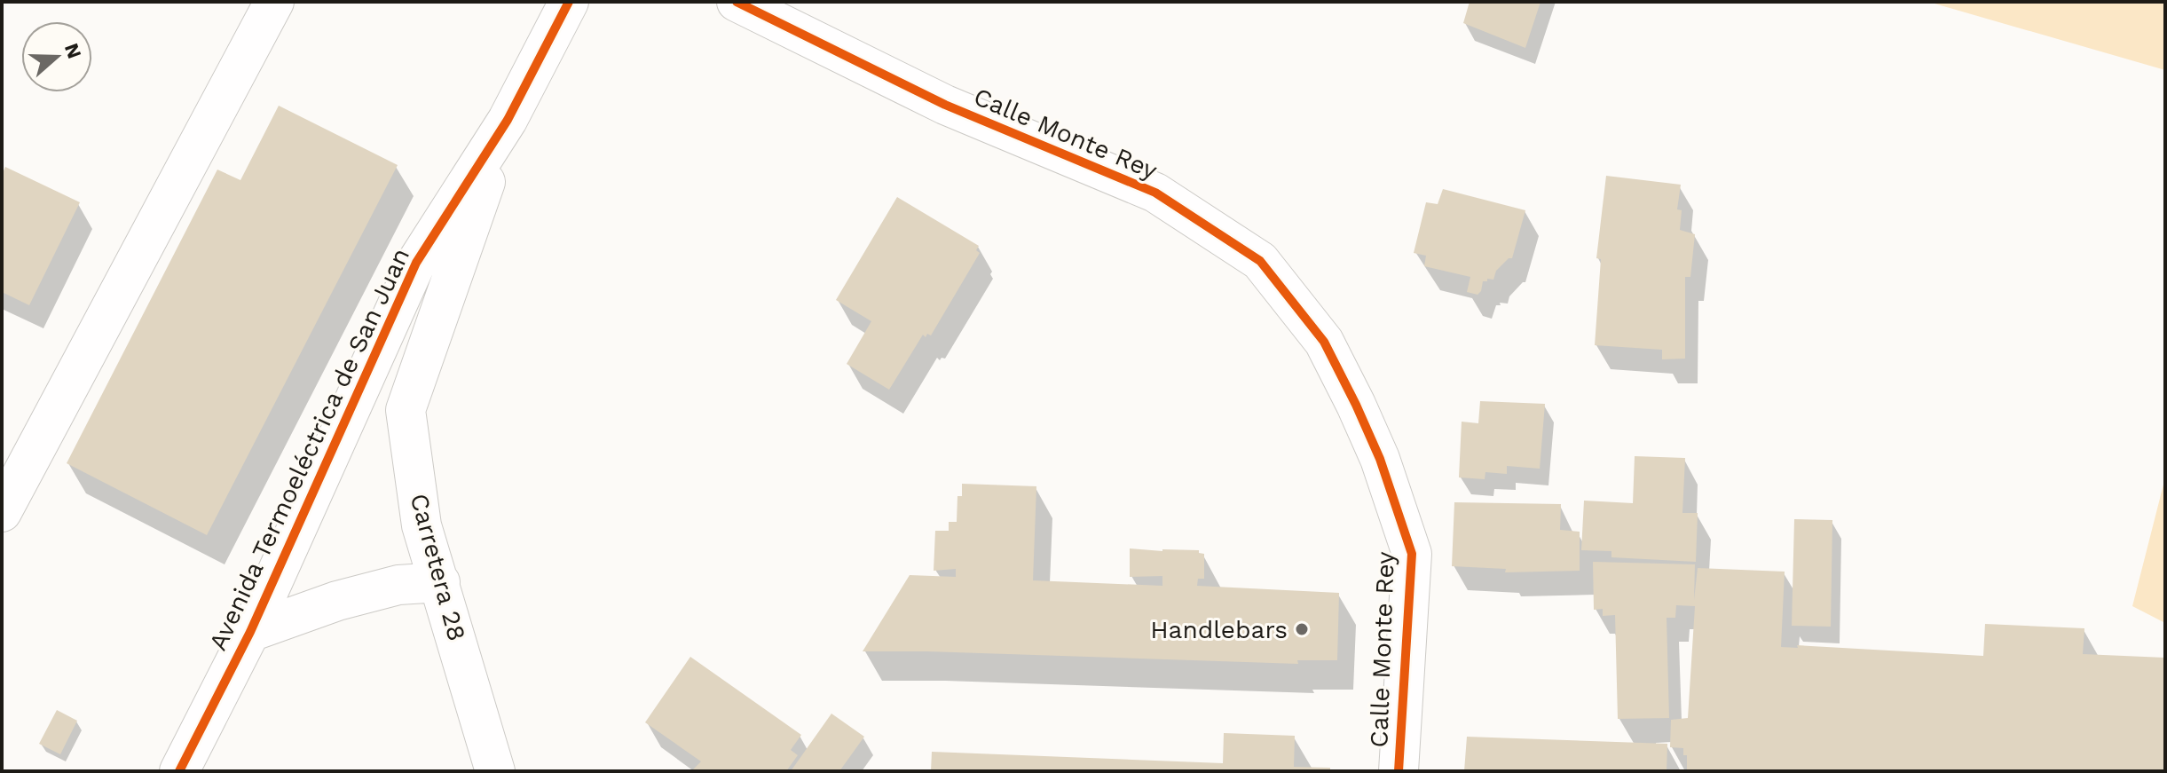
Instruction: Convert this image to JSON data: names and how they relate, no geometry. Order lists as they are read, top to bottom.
{
  "streets": {
    "street": ["Calle Monte Rey", "Avenida Termoeléctrica de San Juan", "Carretera 28"]
  },
  "crossings": [
    ["Avenida Termoeléctrica de San Juan", "Carretera 28"]
  ],
  "places": ["Handlebars"],
  "north": "right"
}
